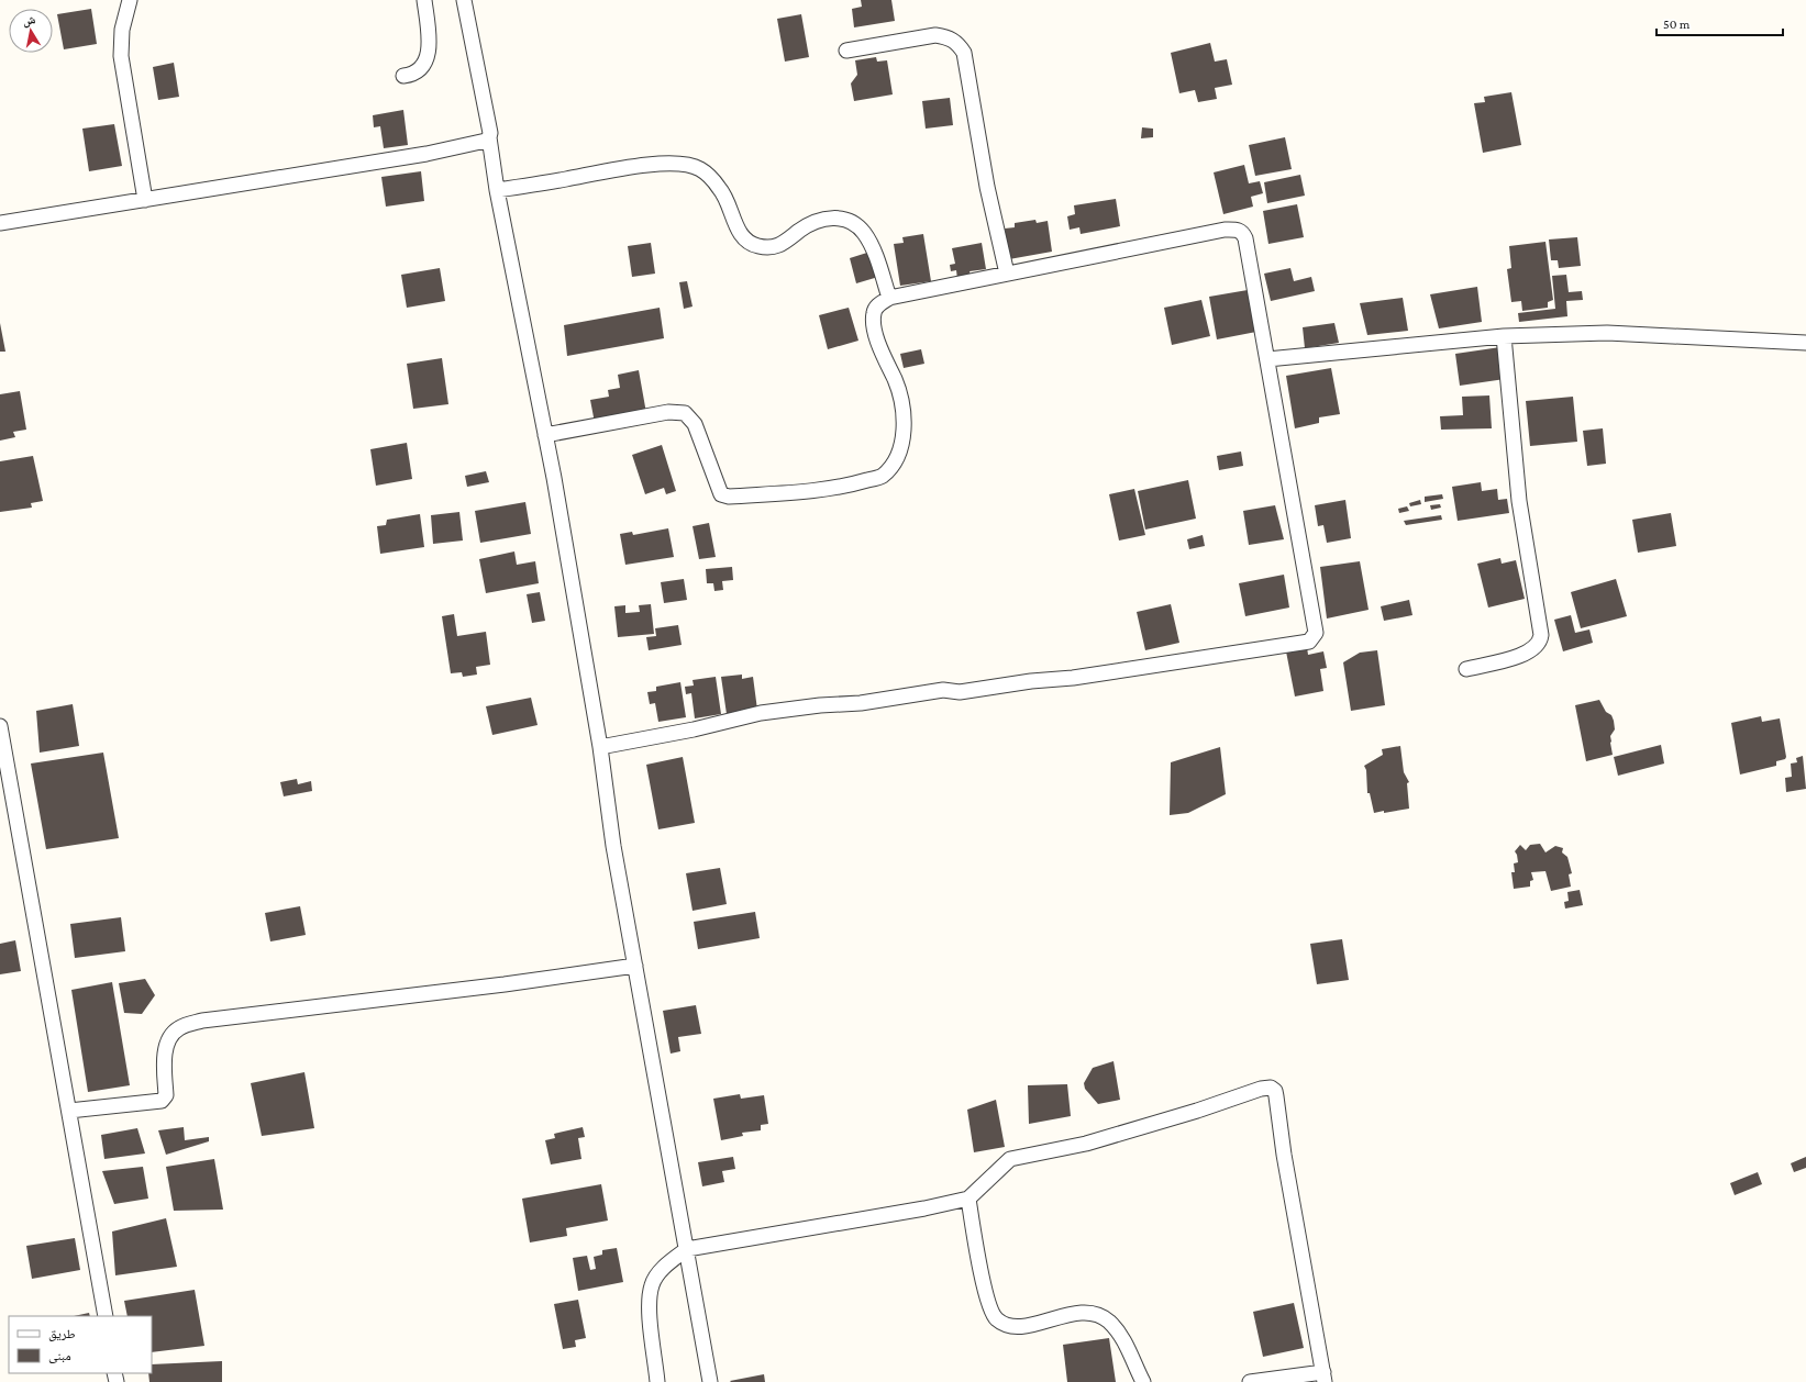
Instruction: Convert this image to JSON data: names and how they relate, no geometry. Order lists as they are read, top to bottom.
{
  "legend": ["طريق", "مبنى"],
  "scale_bar": "50 m",
  "north": "top"
}
